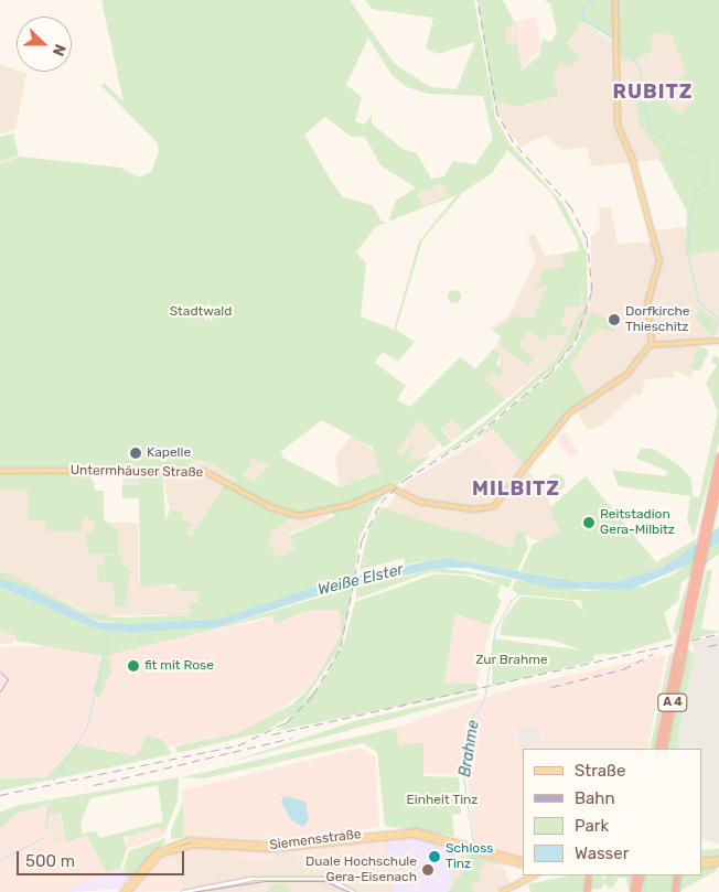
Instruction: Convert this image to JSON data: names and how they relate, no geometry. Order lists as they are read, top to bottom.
{
  "streets": {
    "highway": ["A 4"],
    "main road": ["Untermhäuser Straße", "Siemensstraße"]
  },
  "districts": ["RUBITZ", "MILBITZ"],
  "water": ["Weiße Elster", "Brahme"],
  "parks": ["Stadtwald", "Zur Brahme", "Einheit Tinz"],
  "places": [
    "Dorfkirche Thieschitz",
    "Kapelle",
    "Reitstadion Gera-Milbitz",
    "fit mit Rose",
    "Schloss Tinz",
    "Duale Hochschule Gera-Eisenach"
  ],
  "legend": [
    "Straße",
    "Bahn",
    "Park",
    "Wasser"
  ],
  "scale_bar": "500 m",
  "north": "right"
}
